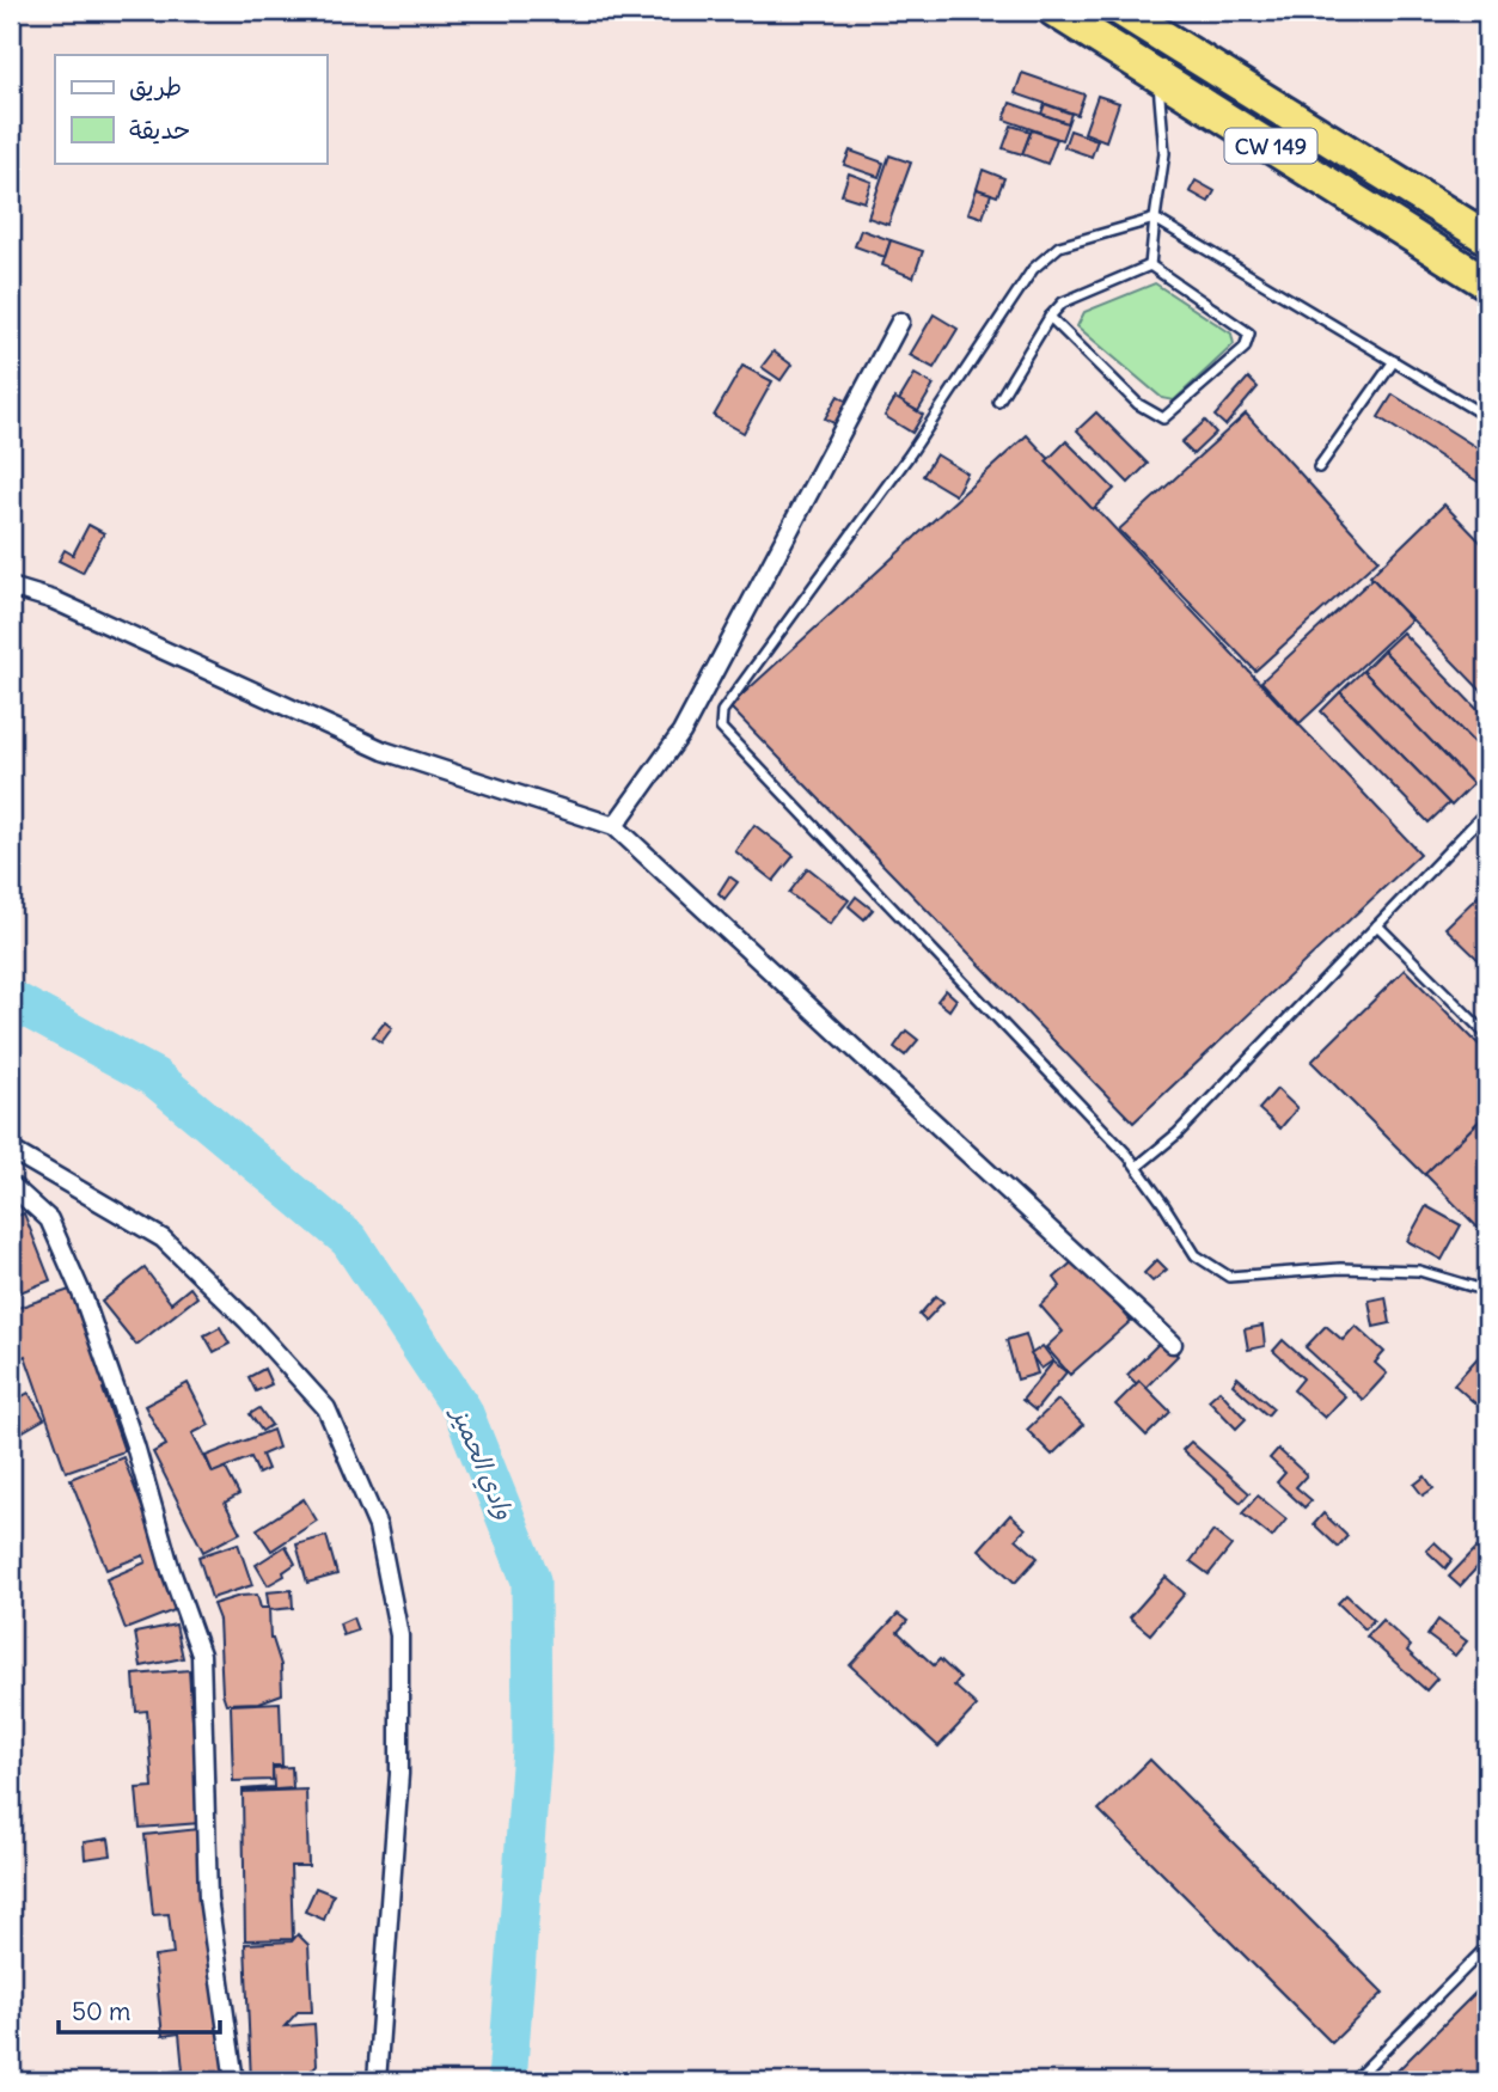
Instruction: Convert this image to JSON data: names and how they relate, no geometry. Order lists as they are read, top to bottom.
{
  "streets": {
    "highway": ["CW 149"]
  },
  "water": ["وادي الحميز"],
  "legend": ["طريق", "حديقة"],
  "scale_bar": "50 m"
}
